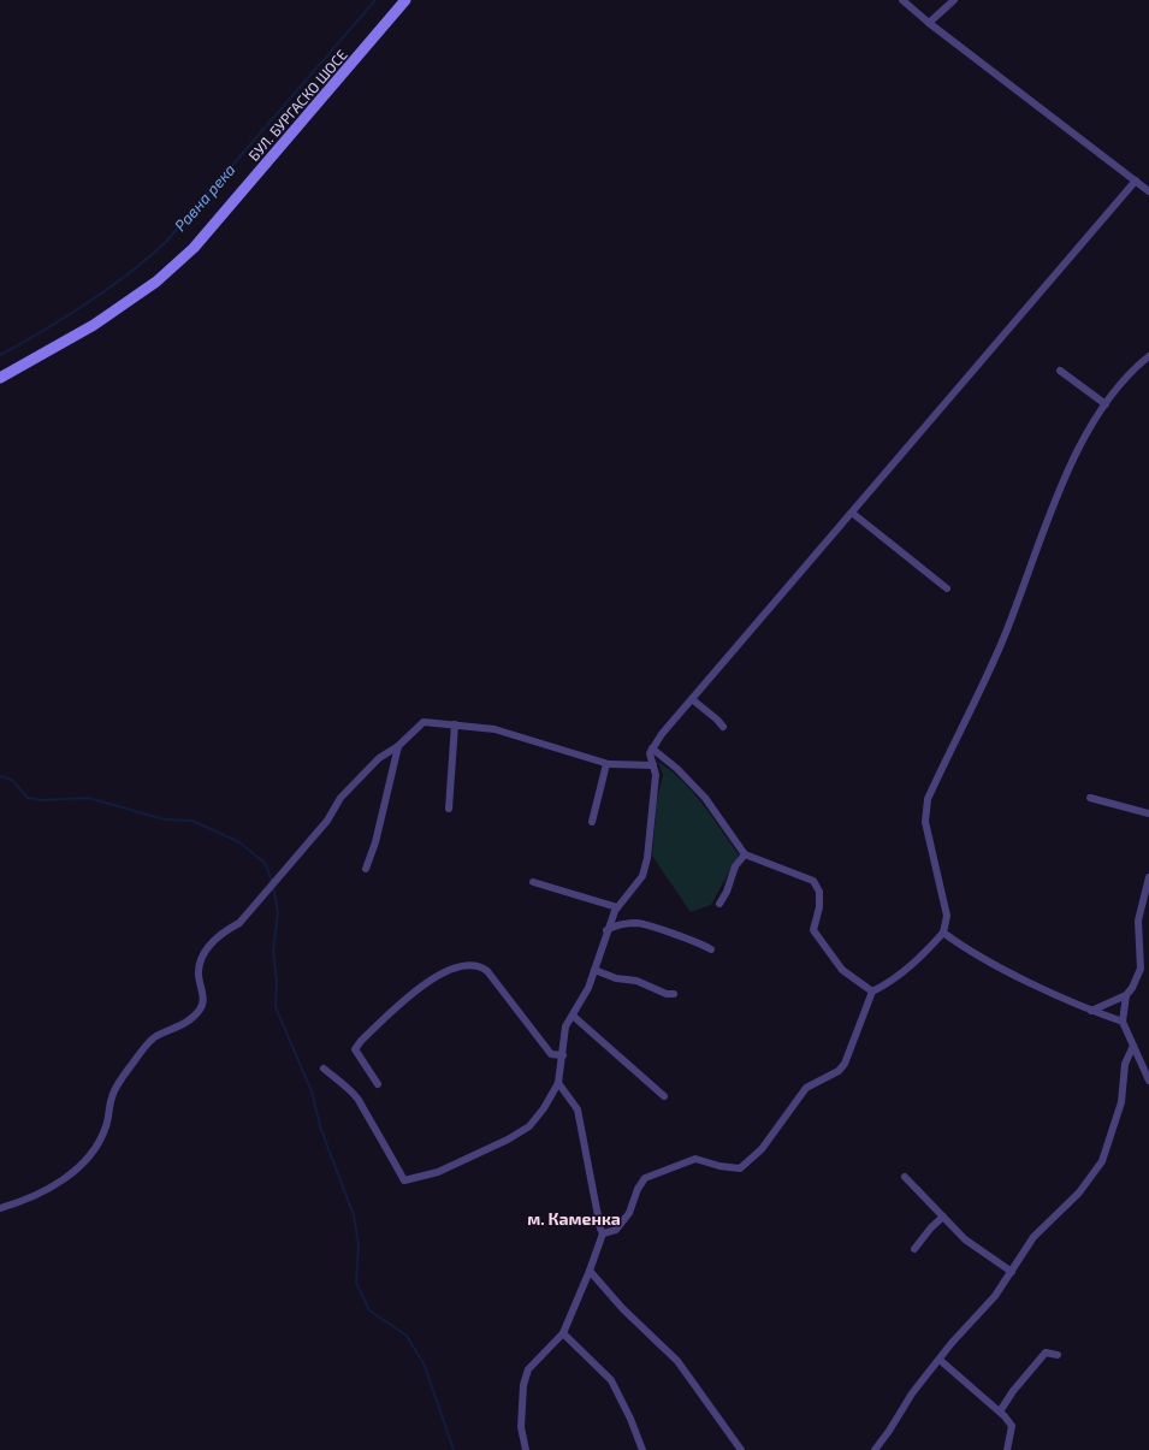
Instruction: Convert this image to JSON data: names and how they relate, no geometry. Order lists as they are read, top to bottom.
{
  "streets": {
    "main road": ["БУЛ. БУРГАСКО ШОСЕ"]
  },
  "districts": ["м. Каменка"],
  "water": ["Равна река"]
}
